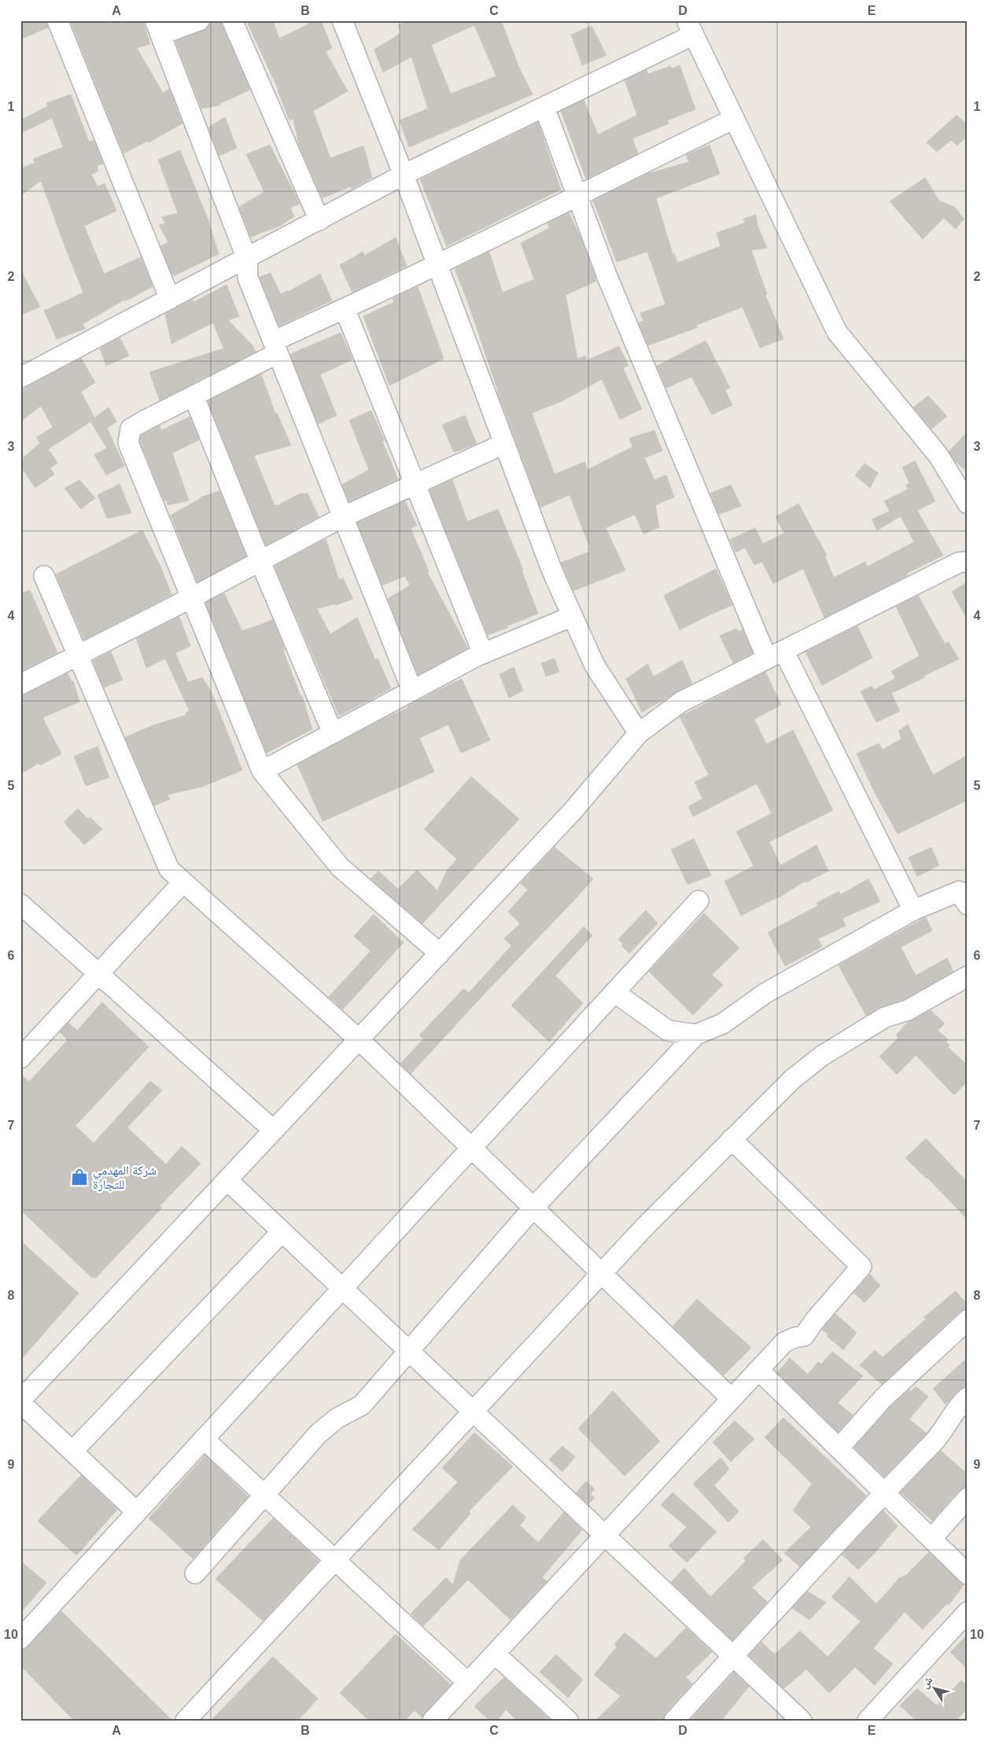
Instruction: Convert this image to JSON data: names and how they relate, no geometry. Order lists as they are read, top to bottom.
{
  "places": {
    "shop": ["شركة المهدمي للتجارة"]
  },
  "north": "top left",
  "grid": {
    "columns": [
      "A",
      "B",
      "C",
      "D",
      "E"
    ],
    "rows": [
      "1",
      "2",
      "3",
      "4",
      "5",
      "6",
      "7",
      "8",
      "9",
      "10"
    ]
  }
}
